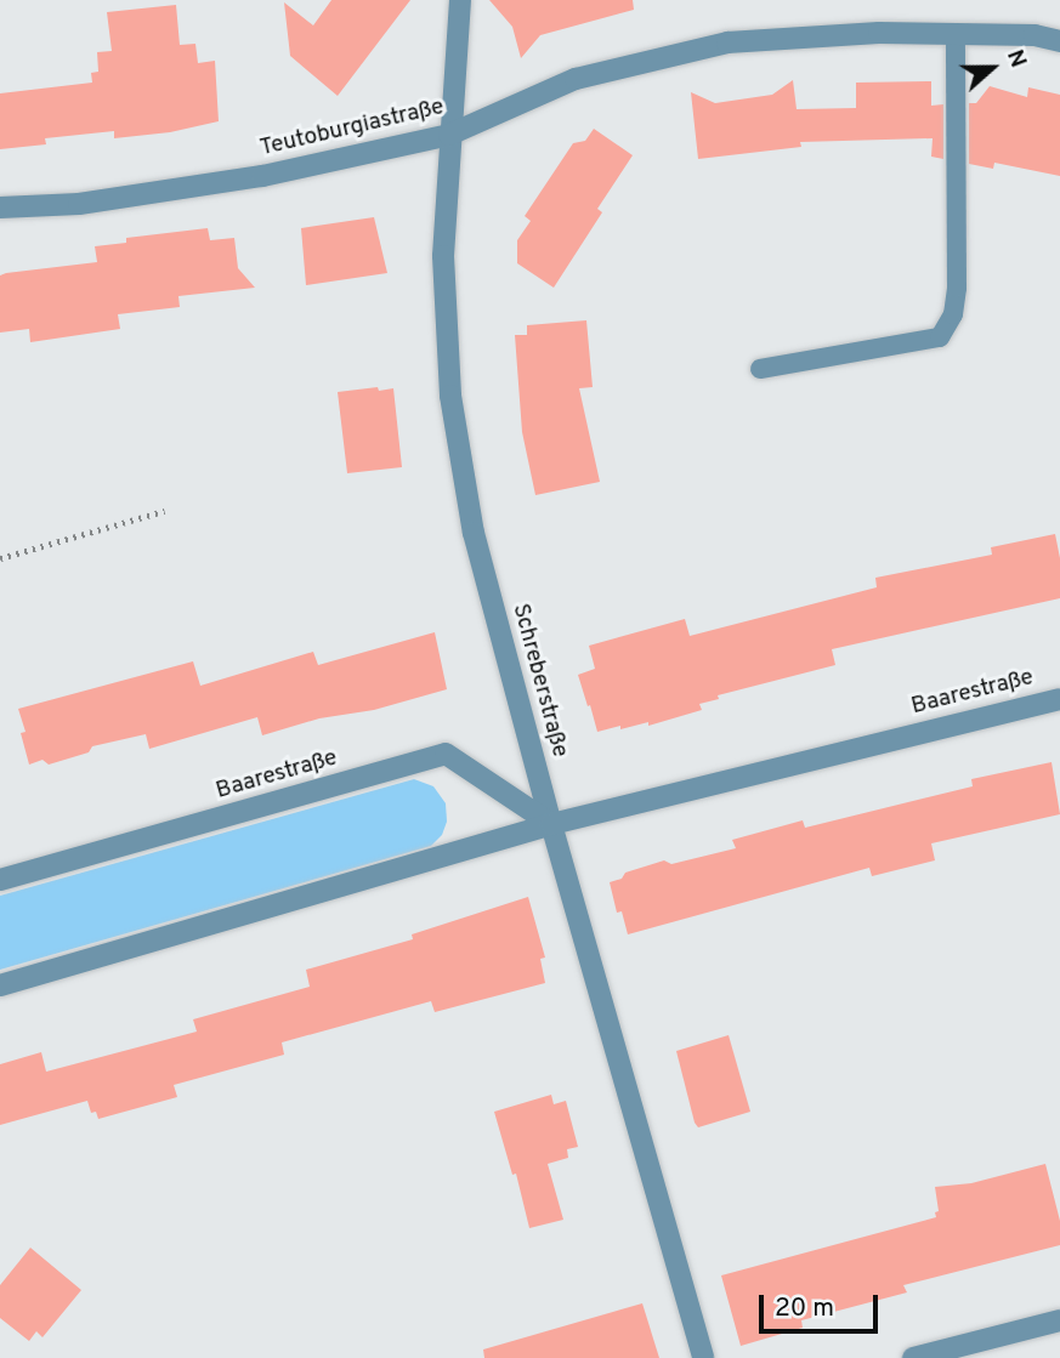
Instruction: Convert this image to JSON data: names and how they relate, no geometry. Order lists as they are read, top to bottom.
{
  "streets": {
    "street": ["Teutoburgiastraße", "Schreberstraße", "Baarestraße"]
  },
  "crossings": [
    ["Teutoburgiastraße", "Schreberstraße"],
    ["Schreberstraße", "Baarestraße"]
  ],
  "scale_bar": "20 m",
  "north": "right"
}
